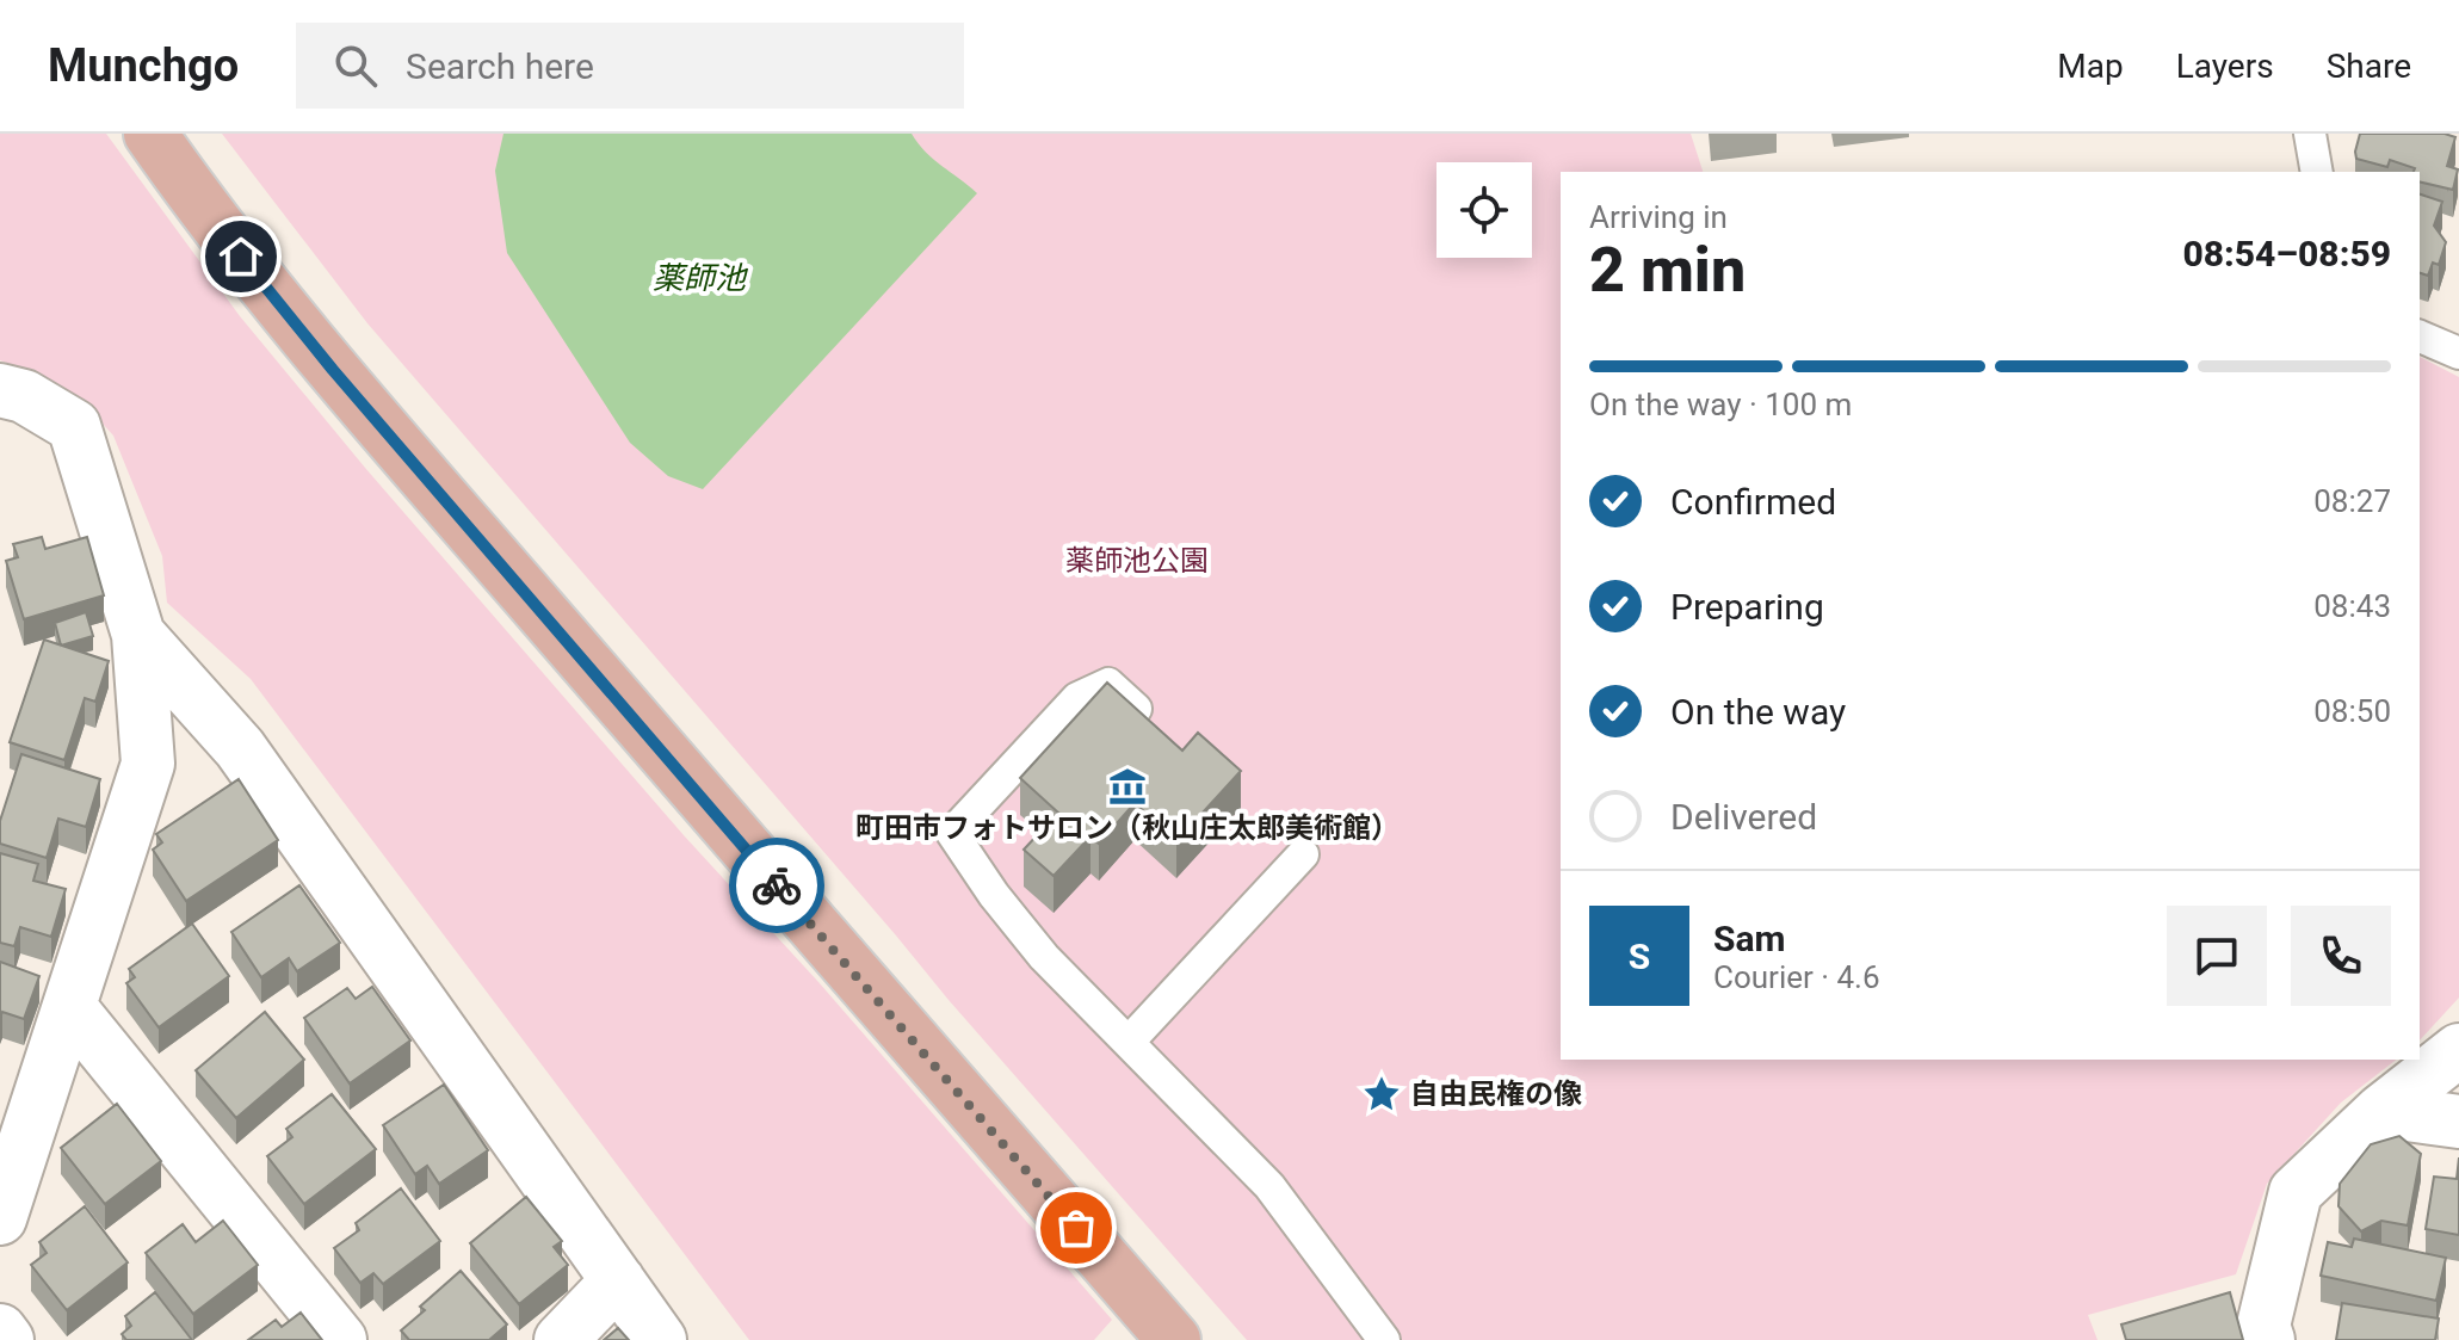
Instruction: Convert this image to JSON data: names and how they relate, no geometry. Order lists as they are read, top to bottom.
{
  "water": ["薬師池"],
  "parks": ["薬師池公園"],
  "places": {
    "museum": ["町田市フォトサロン（秋山庄太郎美術館）"],
    "place": ["自由民権の像"]
  },
  "page": {
    "header": "Munchgo",
    "search": "Search here",
    "nav": ["Map", "Layers", "Share"],
    "heading": ["2 min", "Arriving in", "08:54–08:59"],
    "panel": ["Sam", "Courier · 4.6"],
    "bar": "On the way · 100 m",
    "list": [
      ["Confirmed", "08:27"],
      ["Preparing", "08:43"],
      ["On the way", "08:50"],
      "Delivered"
    ],
    "round": "S"
  }
}
